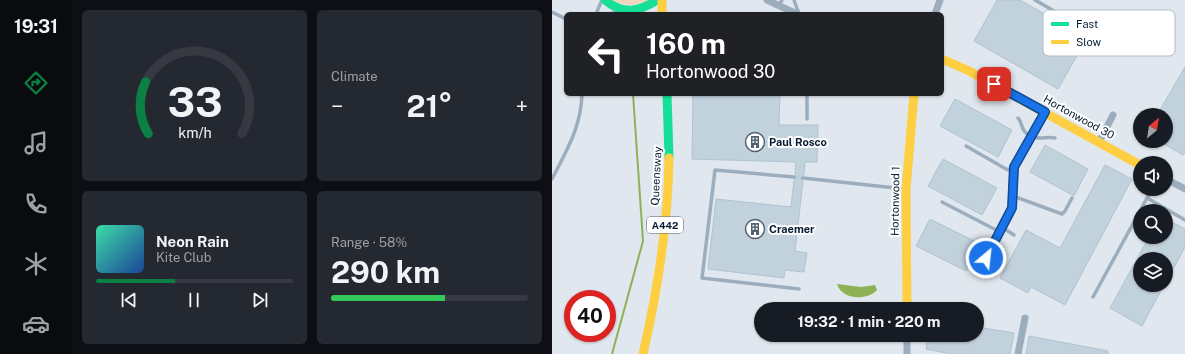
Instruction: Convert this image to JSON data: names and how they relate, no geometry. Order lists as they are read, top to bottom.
{
  "streets": {
    "street": [
      "Hortonwood 30",
      "Queensway",
      "Hortonwood 1",
      "A442"
    ]
  },
  "places": {
    "building": ["Paul Rosco", "Craemer"]
  },
  "legend": ["Fast", "Slow"],
  "north": "top right",
  "page": {
    "tabs": "19:31",
    "tile": [
      "Climate",
      ["Range · 58%", "290 km"]
    ],
    "turn": ["160 m", "Hortonwood 30"],
    "heat": ["−", "21°", "+"],
    "song": ["Neon Rain", "Kite Club"],
    "limit": "40",
    "trip": "19:32 · 1 min · 220 m",
    "gauge": ["33", "km/h"]
  }
}
